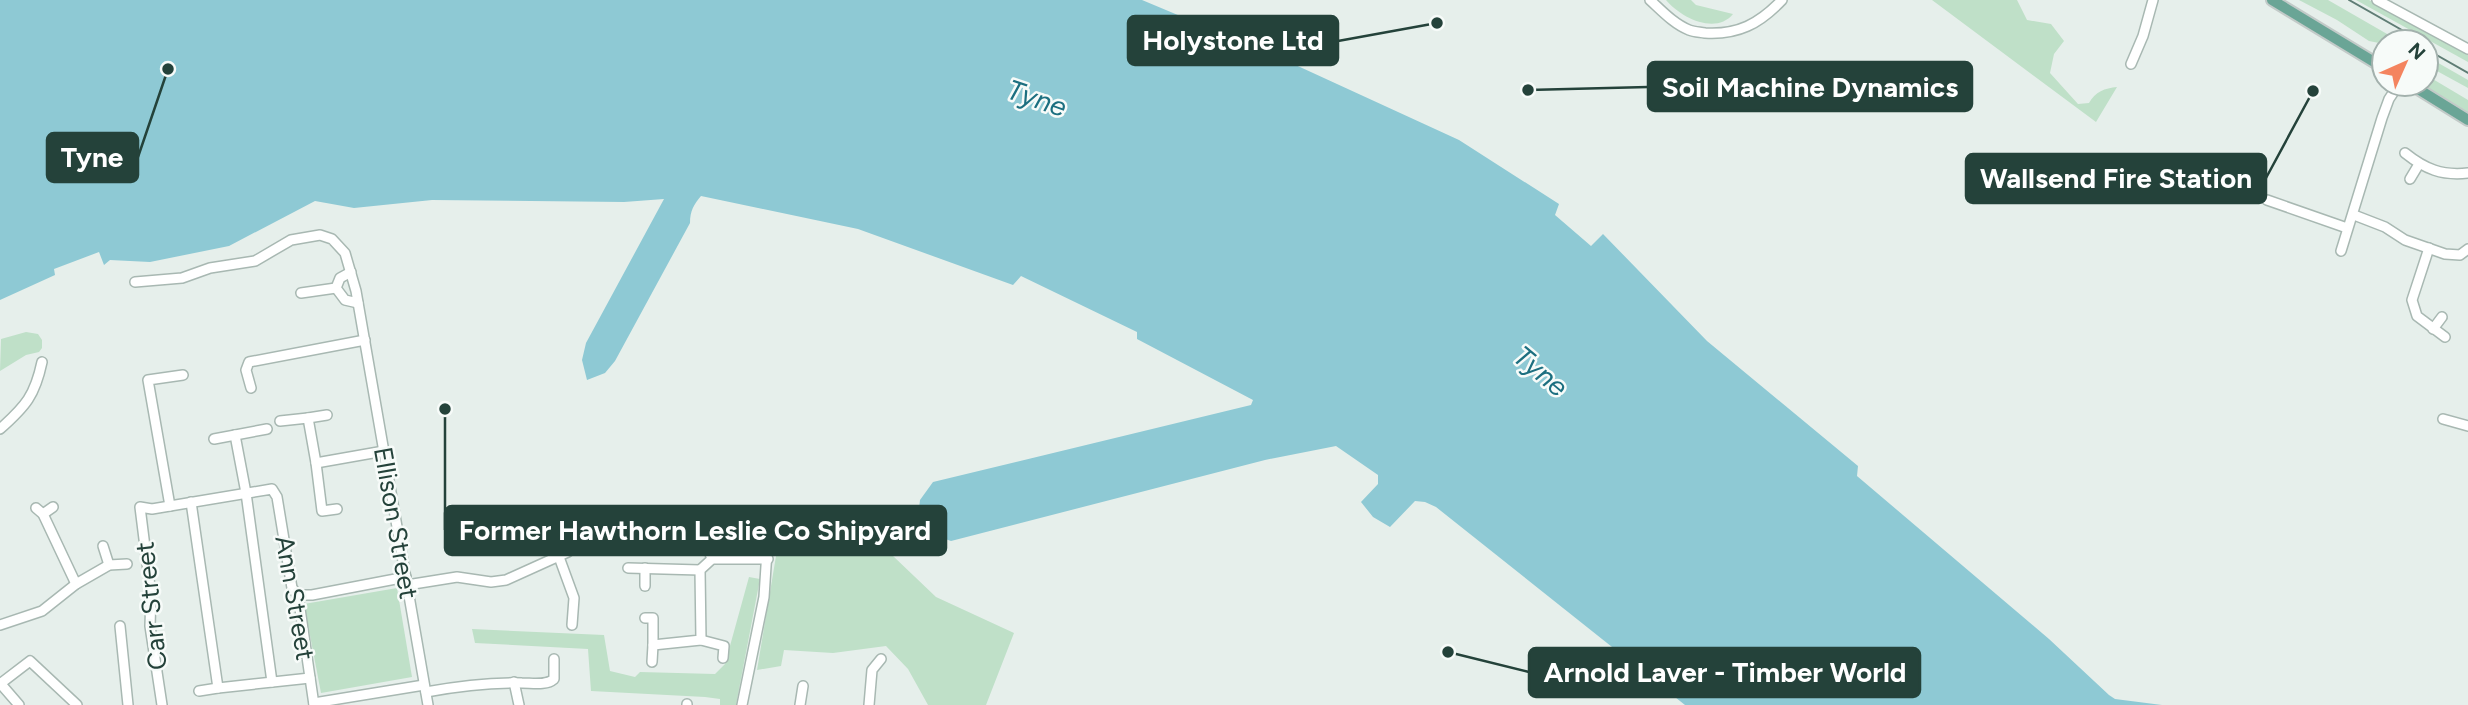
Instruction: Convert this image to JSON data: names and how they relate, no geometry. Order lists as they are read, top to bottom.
{
  "streets": {
    "street": ["Ellison Street", "Ann Street", "Carr Street"]
  },
  "water": ["Tyne"],
  "places": [
    "Holystone Ltd",
    "Tyne",
    "Soil Machine Dynamics",
    "Wallsend Fire Station",
    "Former Hawthorn Leslie Co Shipyard",
    "Arnold Laver - Timber World"
  ],
  "north": "top right"
}
